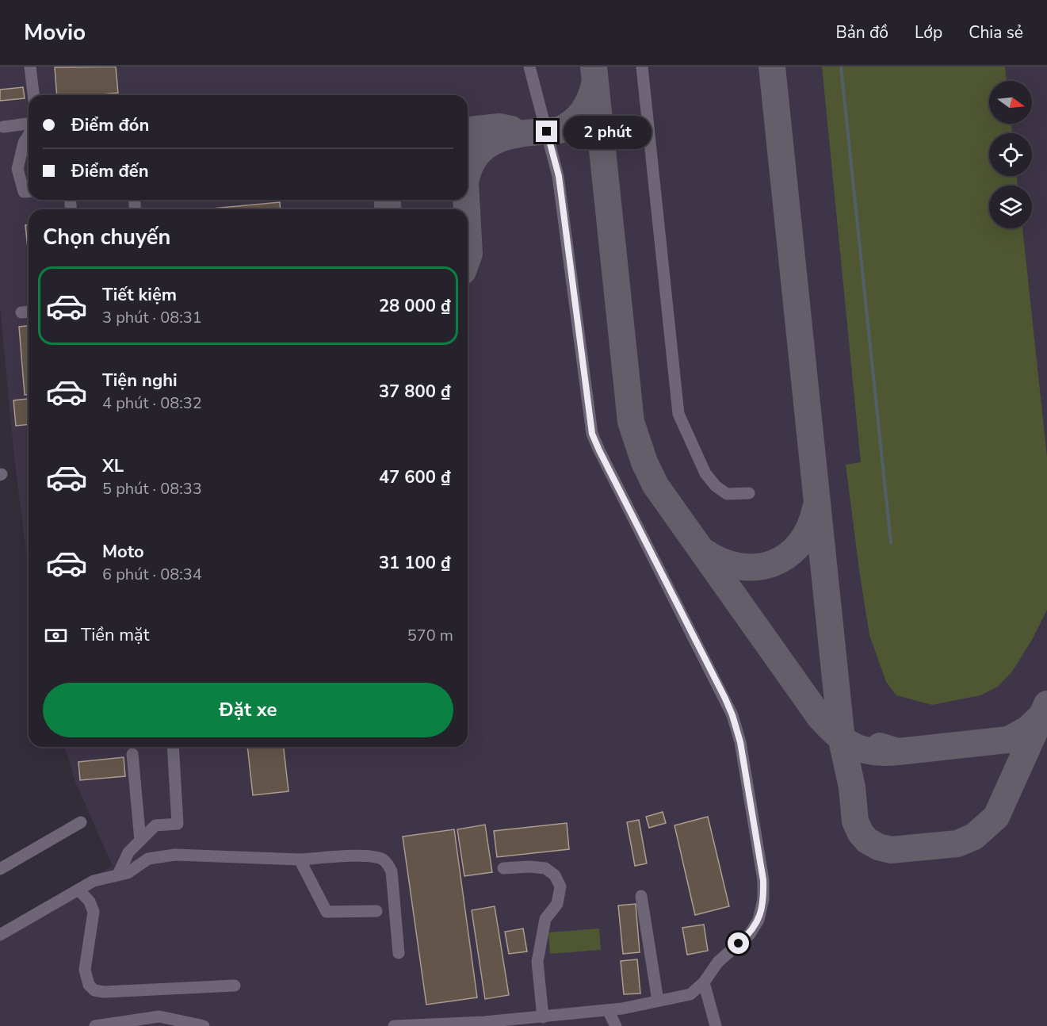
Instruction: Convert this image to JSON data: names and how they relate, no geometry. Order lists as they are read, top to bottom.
{
  "north": "right",
  "page": {
    "header": "Movio",
    "nav": ["Bản đồ", "Lớp", "Chia sẻ"],
    "banner": ["Điểm đón", "Điểm đến"],
    "bubble": "2 phút",
    "heading": "Chọn chuyến",
    "list": [
      {
        "name": "Tiết kiệm",
        "note": "3 phút · 08:31",
        "value": "28 000 ₫"
      },
      {
        "name": "Tiện nghi",
        "note": "4 phút · 08:32",
        "value": "37 800 ₫"
      },
      {
        "name": "XL",
        "note": "5 phút · 08:33",
        "value": "47 600 ₫"
      },
      {
        "name": "Moto",
        "note": "6 phút · 08:34",
        "value": "31 100 ₫"
      }
    ],
    "pay": ["Tiền mặt", "570 m"],
    "buttons": "Đặt xe"
  }
}
